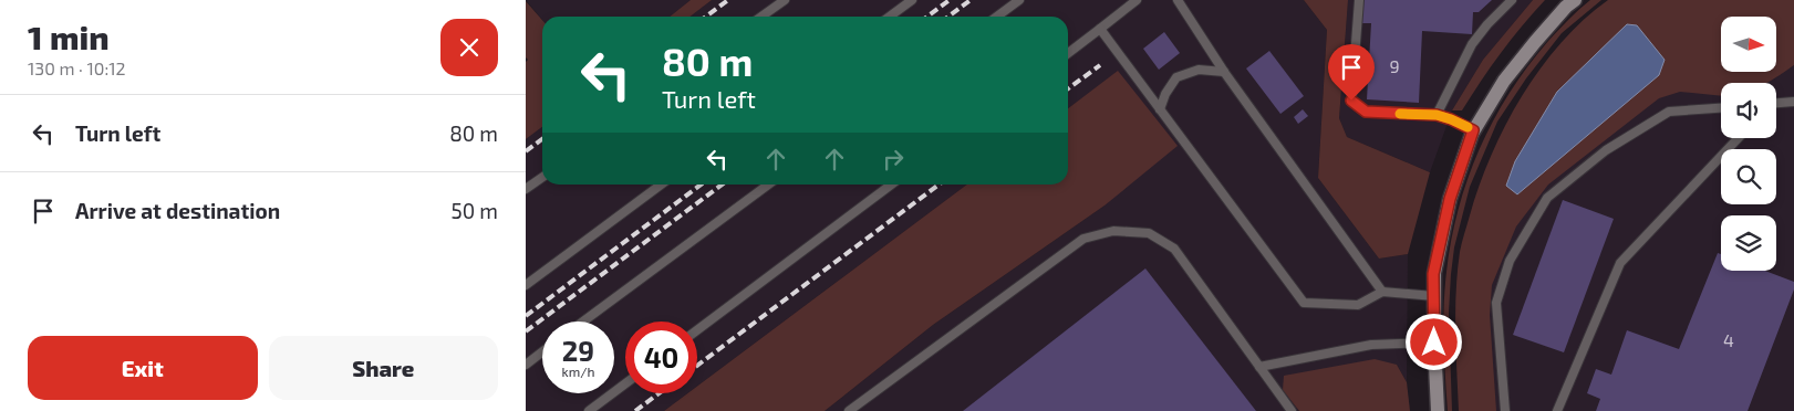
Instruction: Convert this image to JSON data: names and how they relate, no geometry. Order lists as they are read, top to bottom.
{
  "house_numbers": ["9", "4"],
  "north": "right",
  "page": {
    "heading": ["1 min", "130 m · 10:12"],
    "turn": ["80 m", "Turn left"],
    "list": [
      {
        "name": "Turn left",
        "value": "80 m"
      },
      {
        "name": "Arrive at destination",
        "value": "50 m"
      }
    ],
    "speed": "29 km/h",
    "limit": "40",
    "buttons": ["Exit", "Share"]
  }
}
